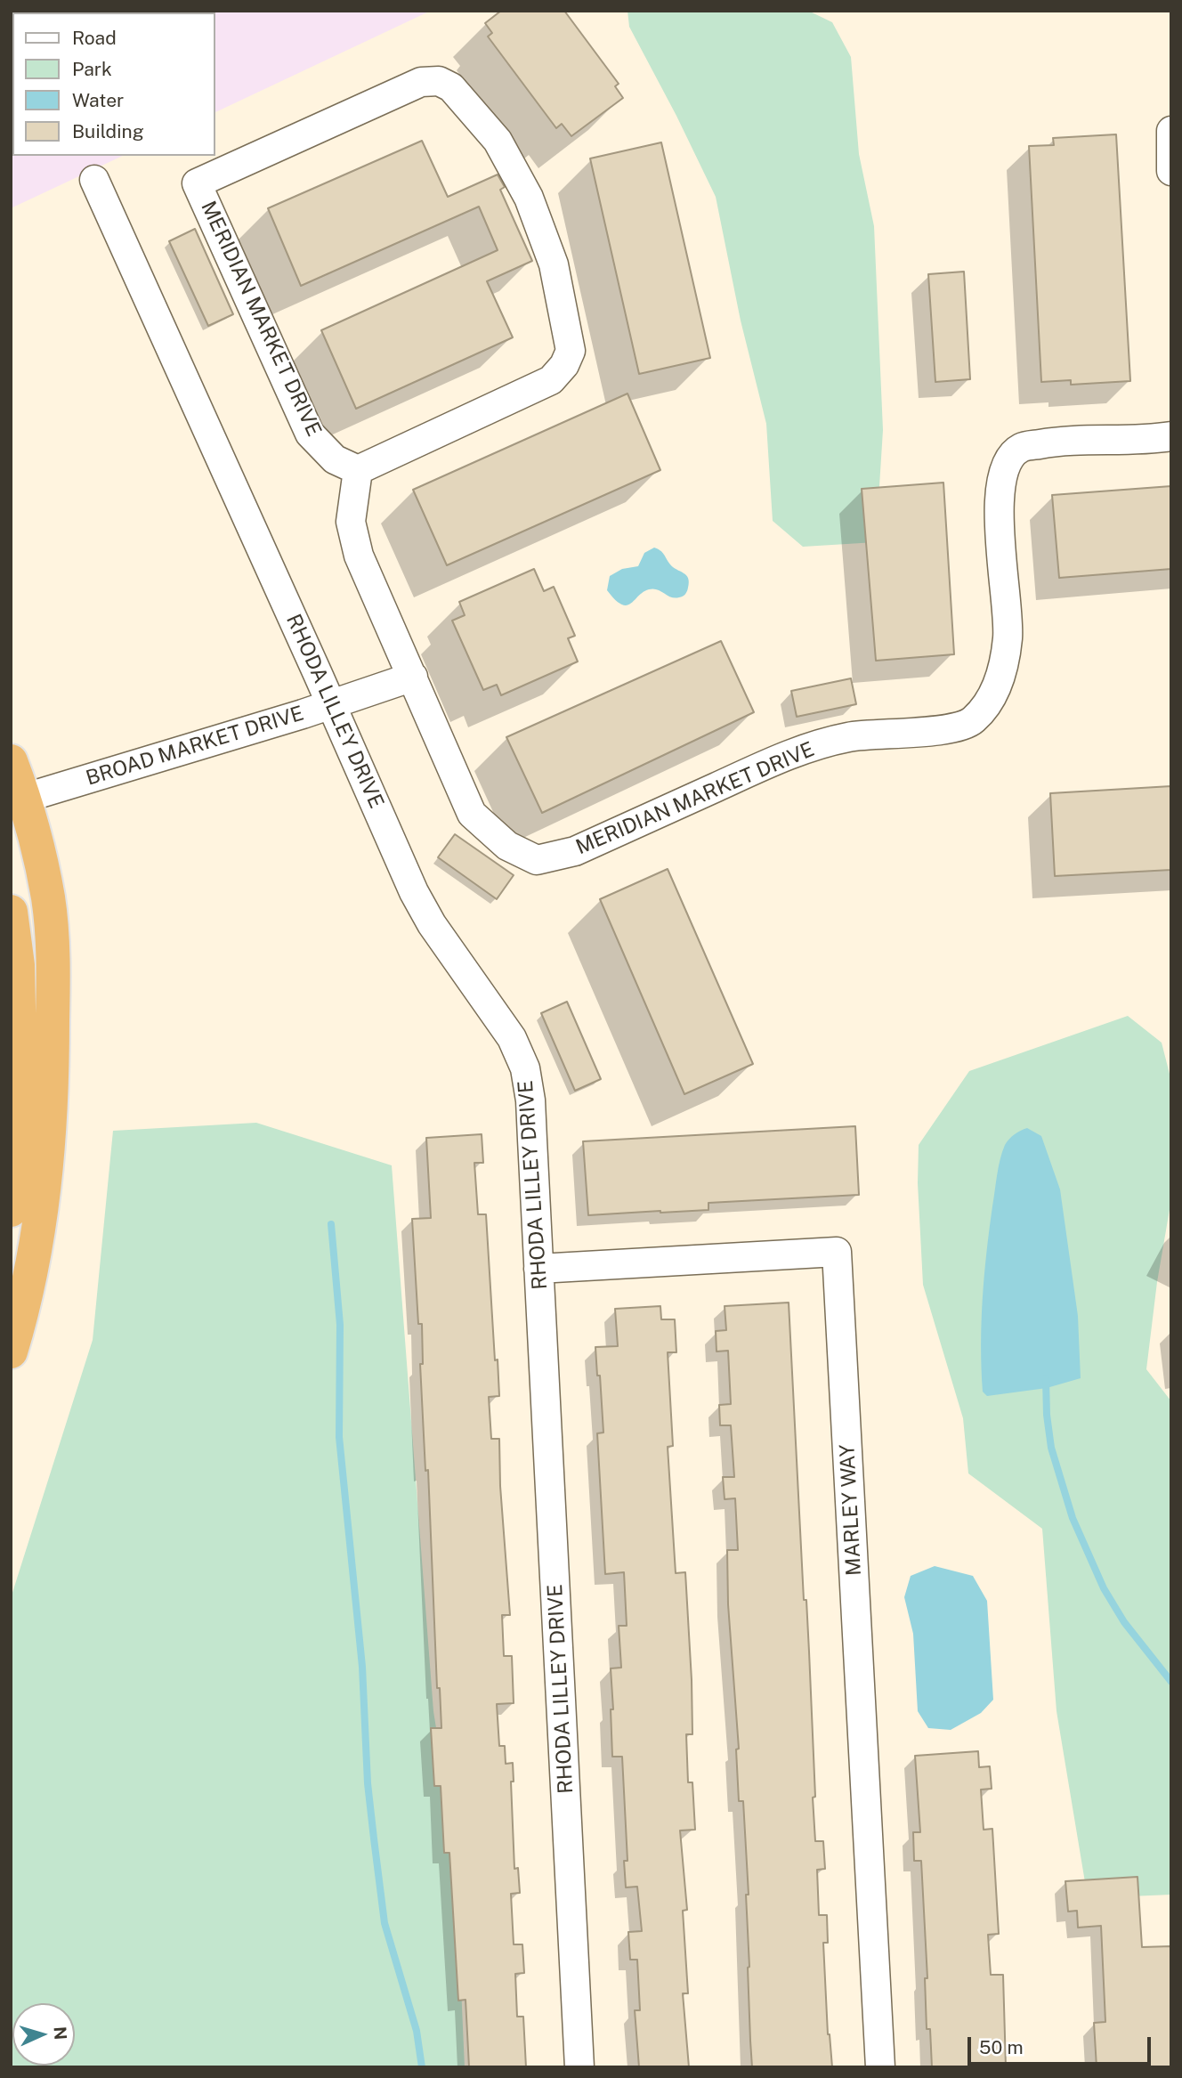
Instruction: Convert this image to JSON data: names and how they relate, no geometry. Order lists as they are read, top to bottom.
{
  "streets": {
    "street": [
      "MERIDIAN MARKET DRIVE",
      "RHODA LILLEY DRIVE",
      "BROAD MARKET DRIVE",
      "MARLEY WAY"
    ]
  },
  "crossings": [
    ["MERIDIAN MARKET DRIVE", "BROAD MARKET DRIVE"],
    ["RHODA LILLEY DRIVE", "BROAD MARKET DRIVE"],
    ["RHODA LILLEY DRIVE", "MARLEY WAY"]
  ],
  "legend": [
    "Road",
    "Park",
    "Water",
    "Building"
  ],
  "scale_bar": "50 m",
  "north": "right"
}
